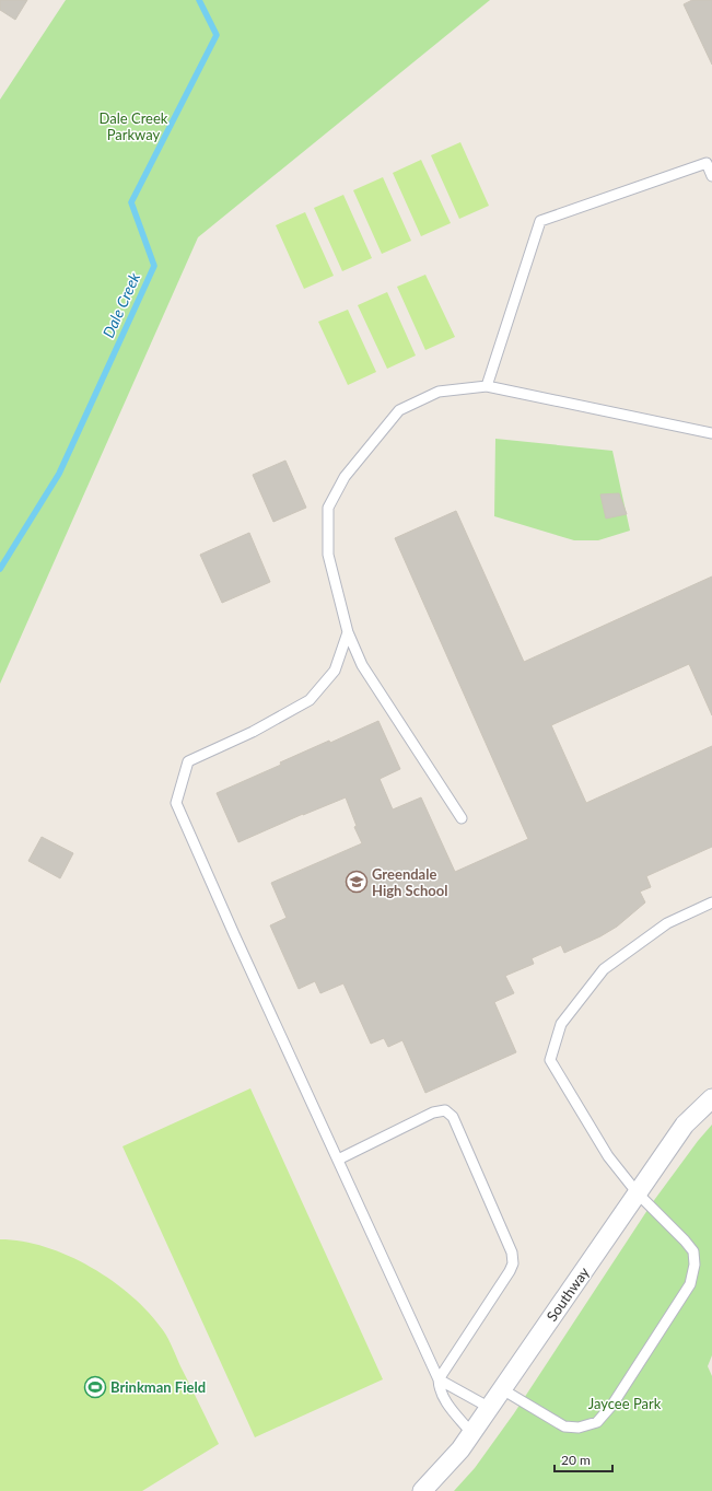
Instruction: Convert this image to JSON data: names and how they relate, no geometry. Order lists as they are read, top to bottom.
{
  "streets": {
    "street": ["Southway"]
  },
  "water": ["Dale Creek"],
  "parks": ["Dale Creek Parkway", "Jaycee Park"],
  "places": {
    "school or university": ["Greendale High School"],
    "sports": ["Brinkman Field"]
  },
  "scale_bar": "20 m"
}
